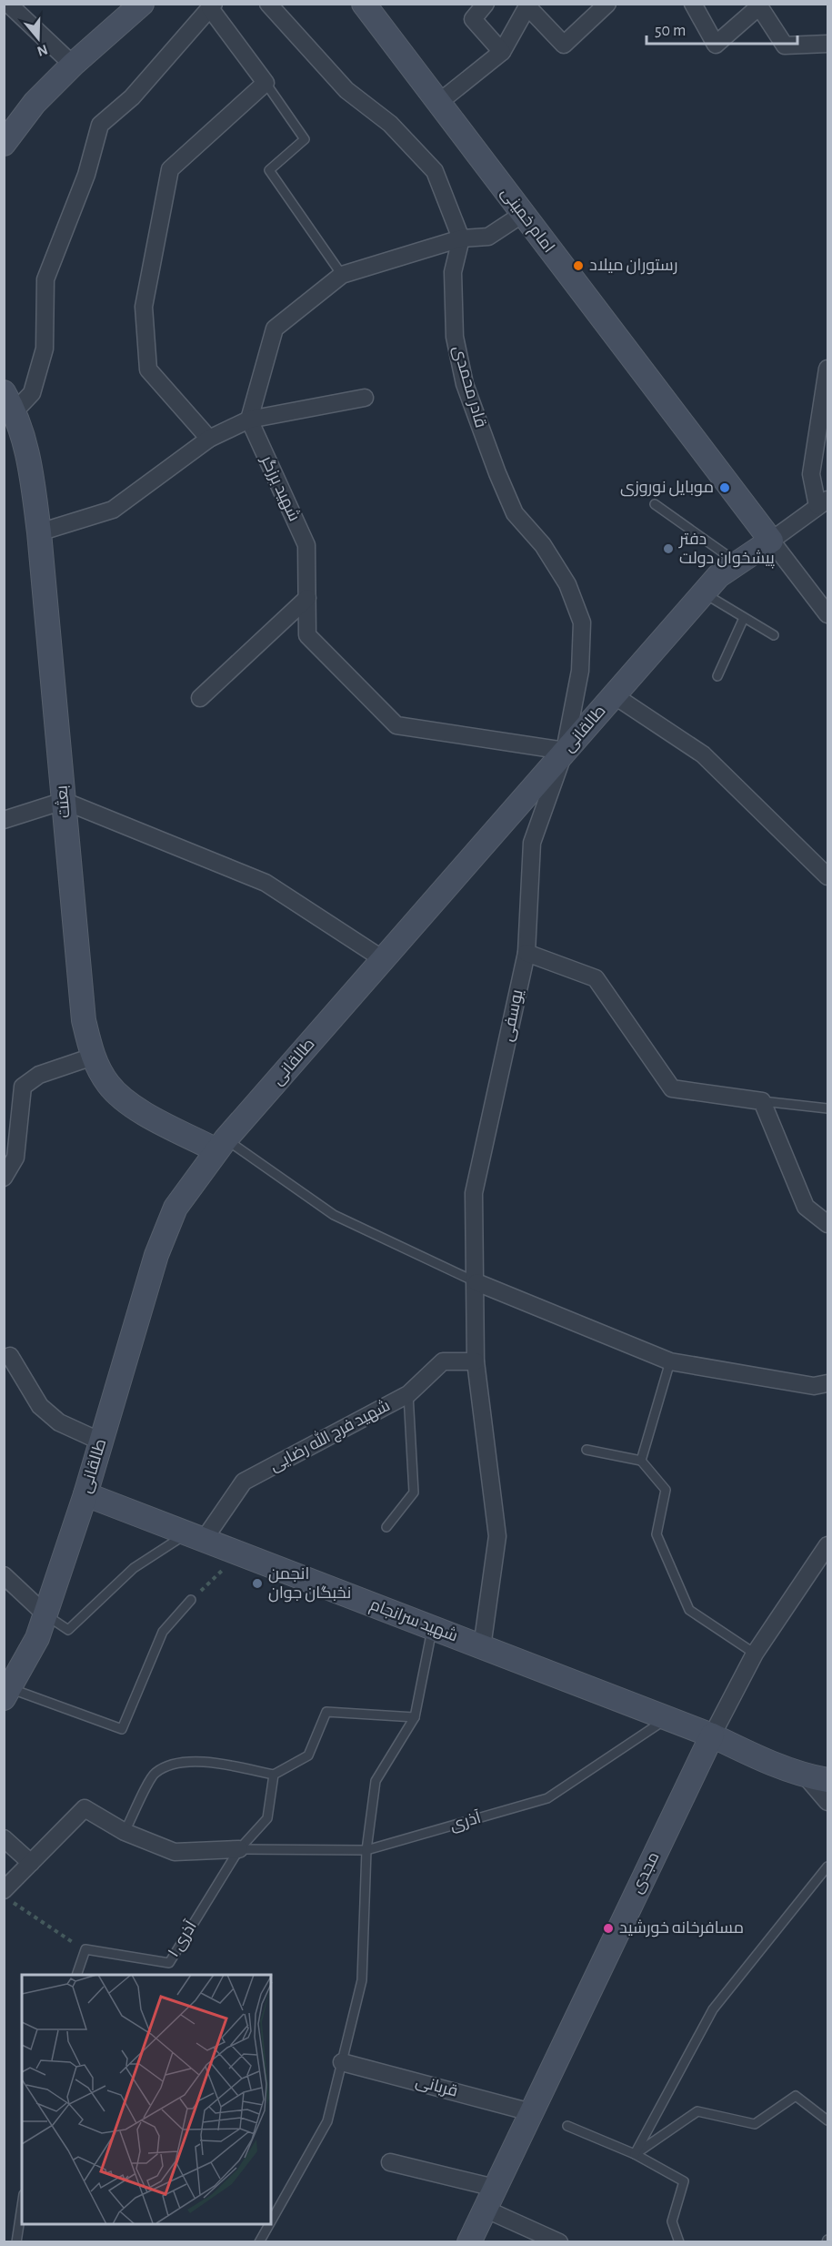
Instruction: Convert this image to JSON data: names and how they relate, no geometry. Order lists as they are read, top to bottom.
{
  "streets": {
    "street": [
      "امام خمینی",
      "قادر محمدی",
      "شهید برزگر",
      "طالقانی",
      "بعثت",
      "یوسفی",
      "شهید فرج الله رضایی",
      "شهید سرانجام",
      "مجدی",
      "قربانی"
    ],
    "lane": ["آذری", "آذری ۱"]
  },
  "crossings": [
    ["امام خمینی", "طالقانی"],
    ["قادر محمدی", "شهید برزگر"],
    ["قادر محمدی", "طالقانی"],
    ["قادر محمدی", "یوسفی"],
    ["شهید برزگر", "طالقانی"],
    ["شهید برزگر", "یوسفی"],
    ["طالقانی", "بعثت"],
    ["طالقانی", "یوسفی"],
    ["طالقانی", "شهید سرانجام"],
    ["یوسفی", "شهید فرج الله رضایی"],
    ["یوسفی", "شهید سرانجام"],
    ["شهید فرج الله رضایی", "شهید سرانجام"],
    ["شهید سرانجام", "آذری"],
    ["شهید سرانجام", "مجدی"],
    ["آذری", "آذری ۱"],
    ["مجدی", "قربانی"]
  ],
  "places": [
    "رستوران میلاد",
    "موبایل نوروزی",
    "دفتر پیشخوان دولت",
    "انجمن نخبگان جوان",
    "مسافرخانه خورشید"
  ],
  "scale_bar": "50 m",
  "north": "bottom"
}
